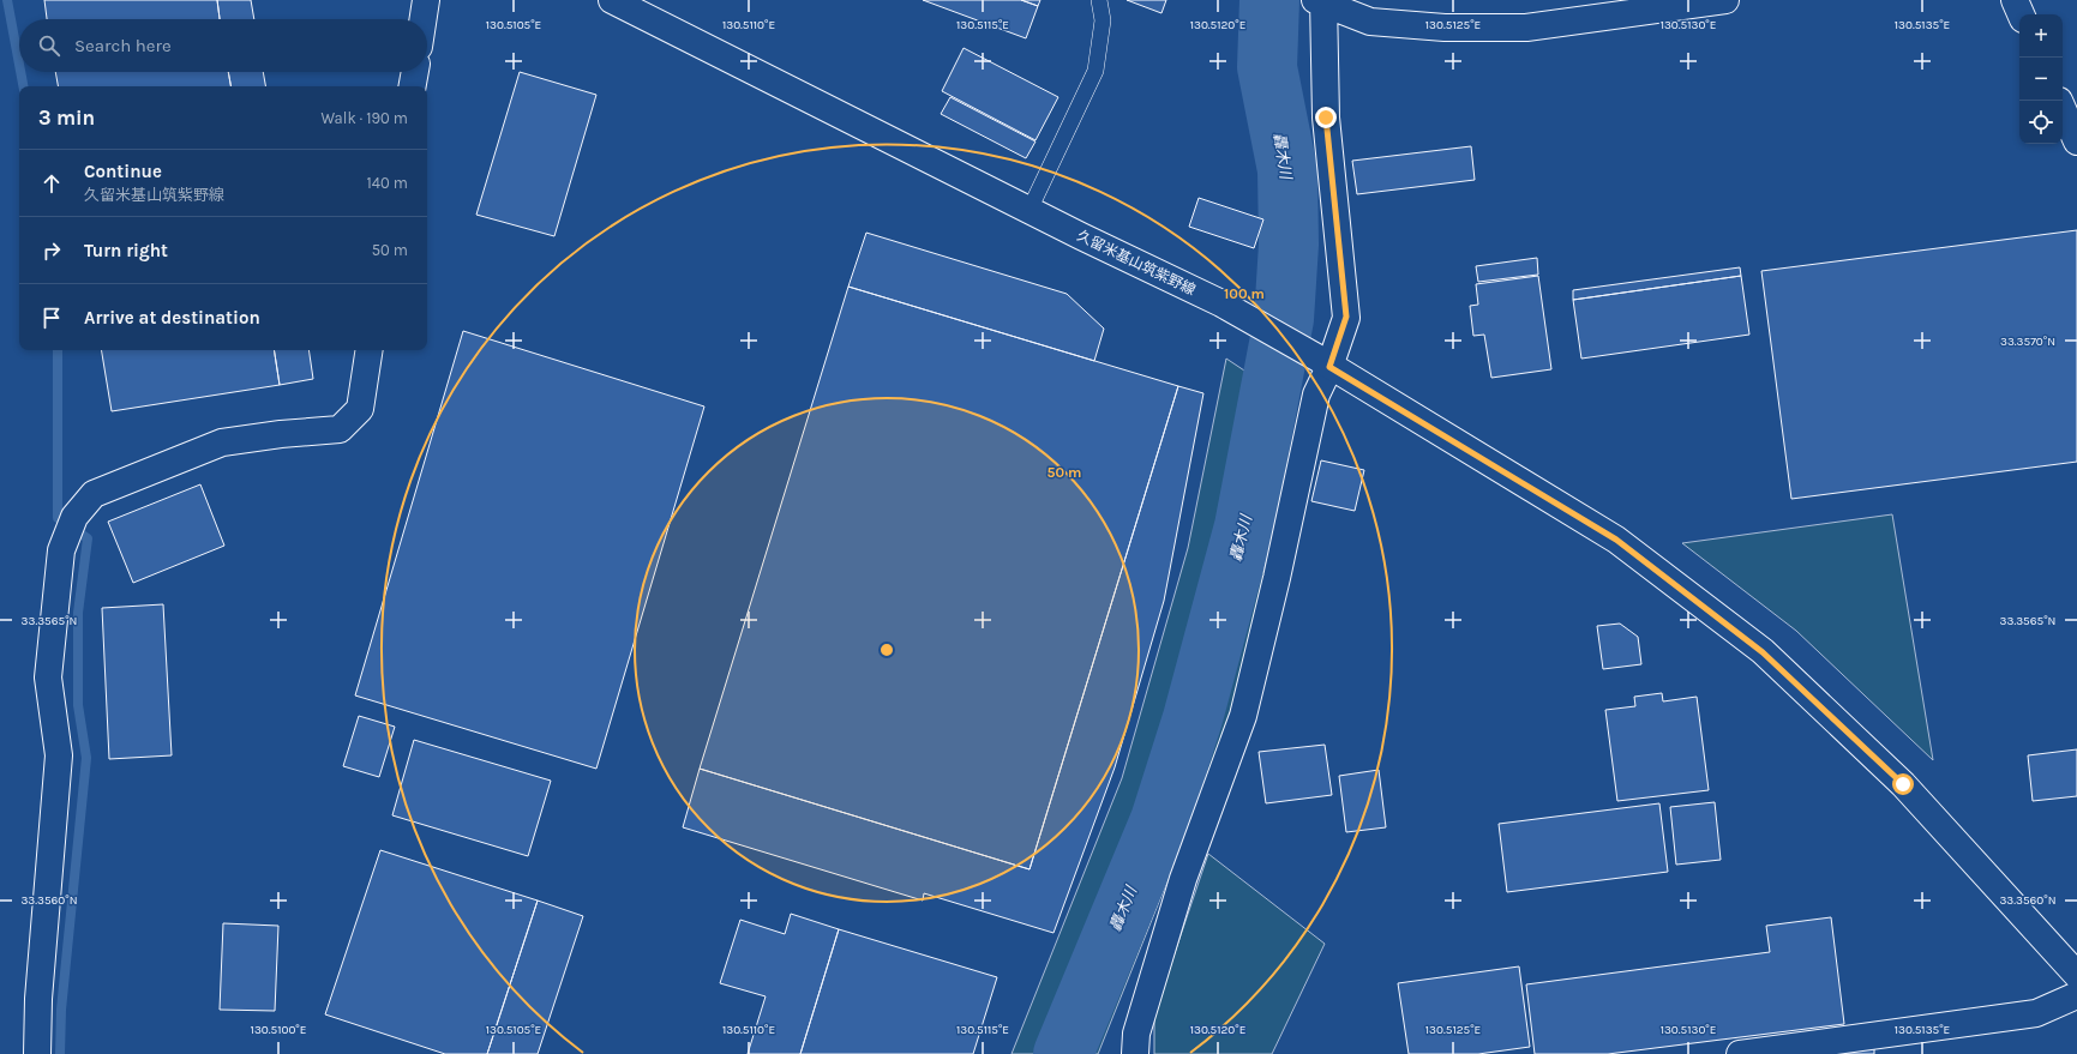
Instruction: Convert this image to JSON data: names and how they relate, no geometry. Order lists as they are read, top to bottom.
{
  "streets": {
    "street": ["久留米基山筑紫野線"]
  },
  "water": ["轟木川"],
  "page": {
    "map_buttons": ["+", "−"],
    "search": "Search here",
    "heading": ["3 min", "Walk · 190 m"],
    "list": [
      ["Continue", "久留米基山筑紫野線", "140 m"],
      ["Turn right", "50 m"],
      "Arrive at destination"
    ]
  },
  "coordinates": [
    "130.5105°E",
    "130.5110°E",
    "130.5115°E",
    "130.5120°E",
    "130.5125°E",
    "130.5130°E",
    "130.5135°E",
    "33.3570°N",
    "33.3565°N",
    "33.3560°N",
    "130.5100°E"
  ],
  "rings": ["100 m", "50 m"]
}
